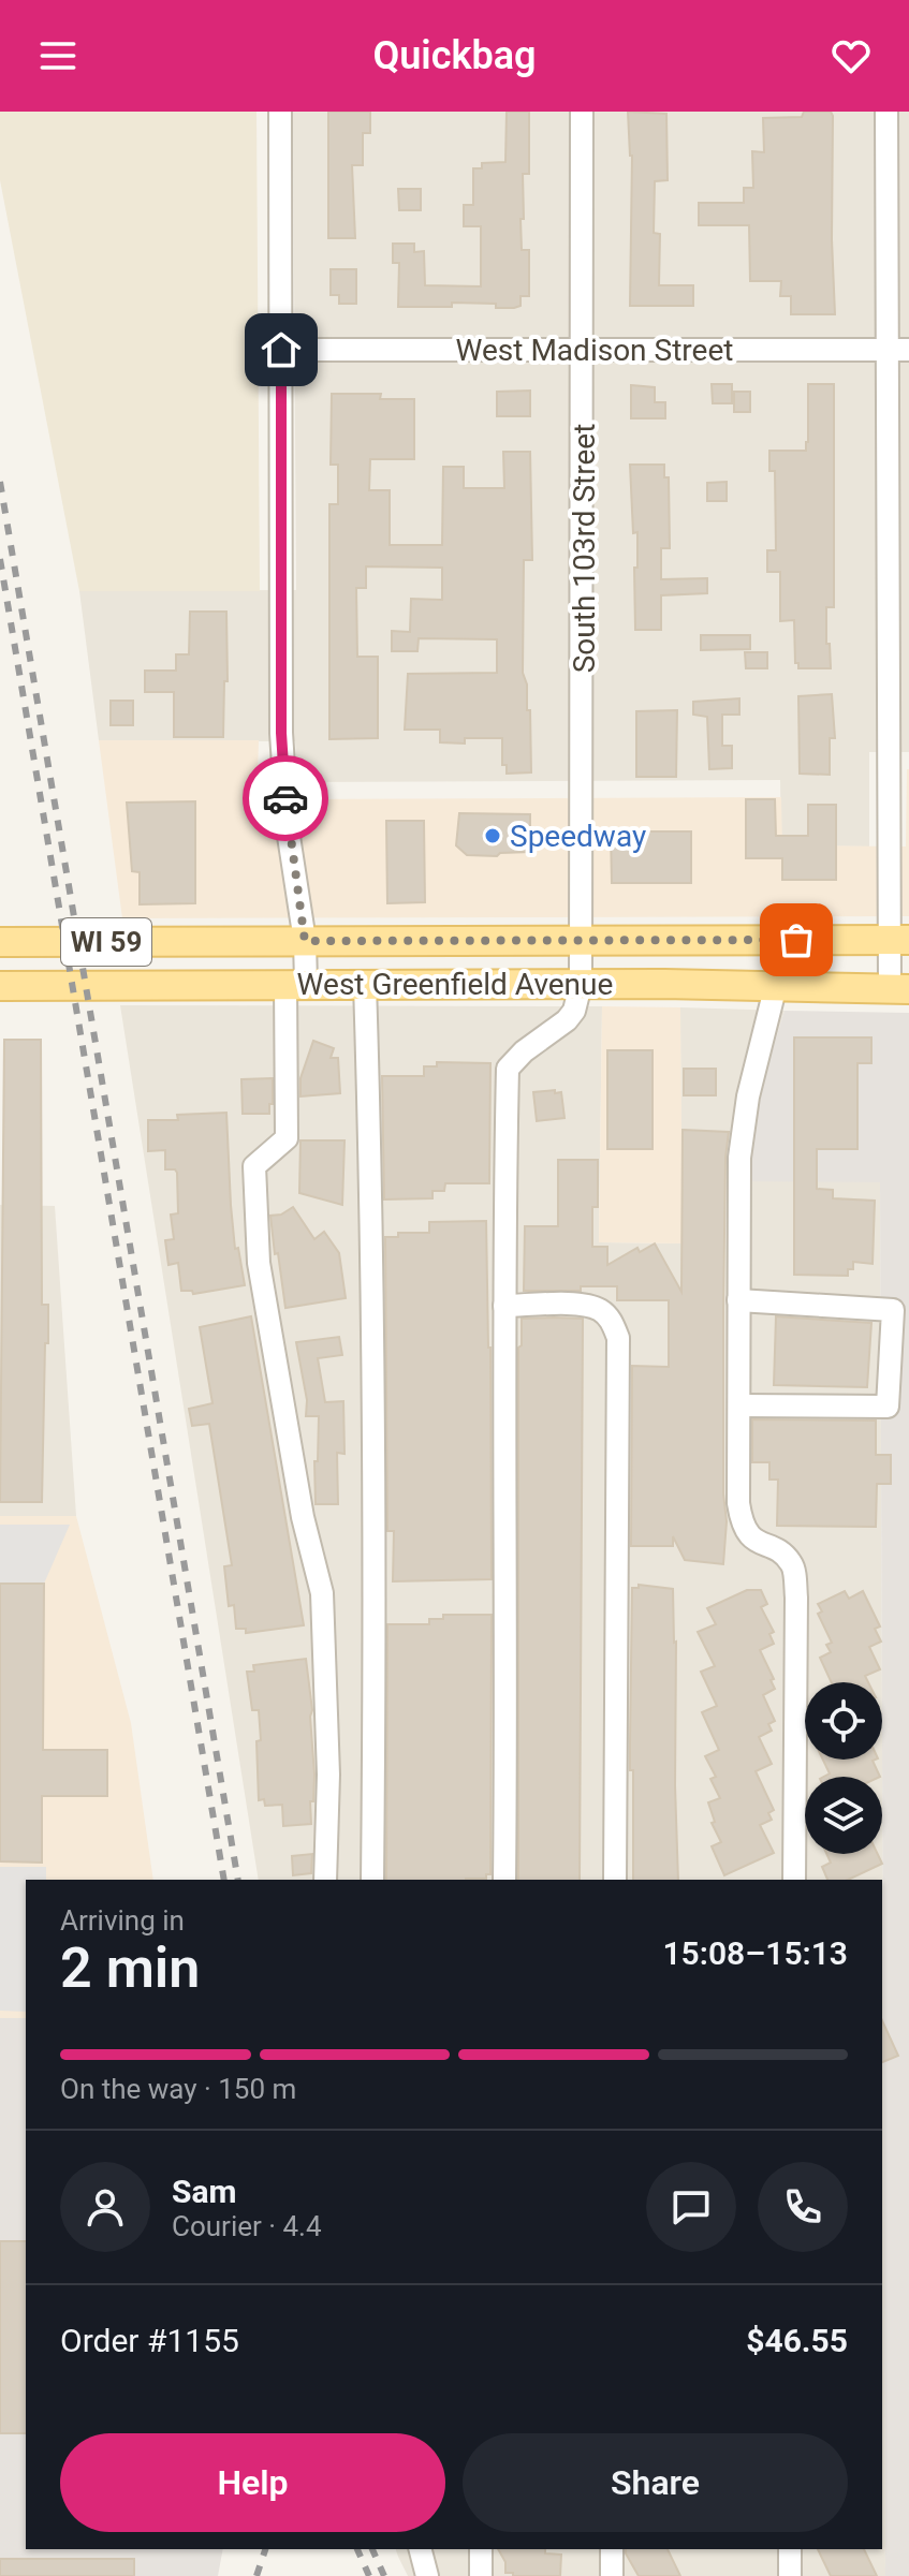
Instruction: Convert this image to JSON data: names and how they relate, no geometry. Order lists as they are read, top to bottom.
{
  "streets": {
    "main road": ["WI 59", "West Greenfield Avenue"],
    "street": ["West Madison Street", "South 103rd Street"]
  },
  "crossings": [
    ["West Madison Street", "South 103rd Street"],
    ["South 103rd Street", "West Greenfield Avenue"]
  ],
  "places": ["Speedway"],
  "page": {
    "header": "Quickbag",
    "heading": ["2 min", "Arriving in", "15:08–15:13"],
    "panel": [
      "Sam",
      "Courier · 4.4",
      "Order #1155",
      "$46.55"
    ],
    "bar": "On the way · 150 m",
    "buttons": ["Help", "Share"]
  }
}
